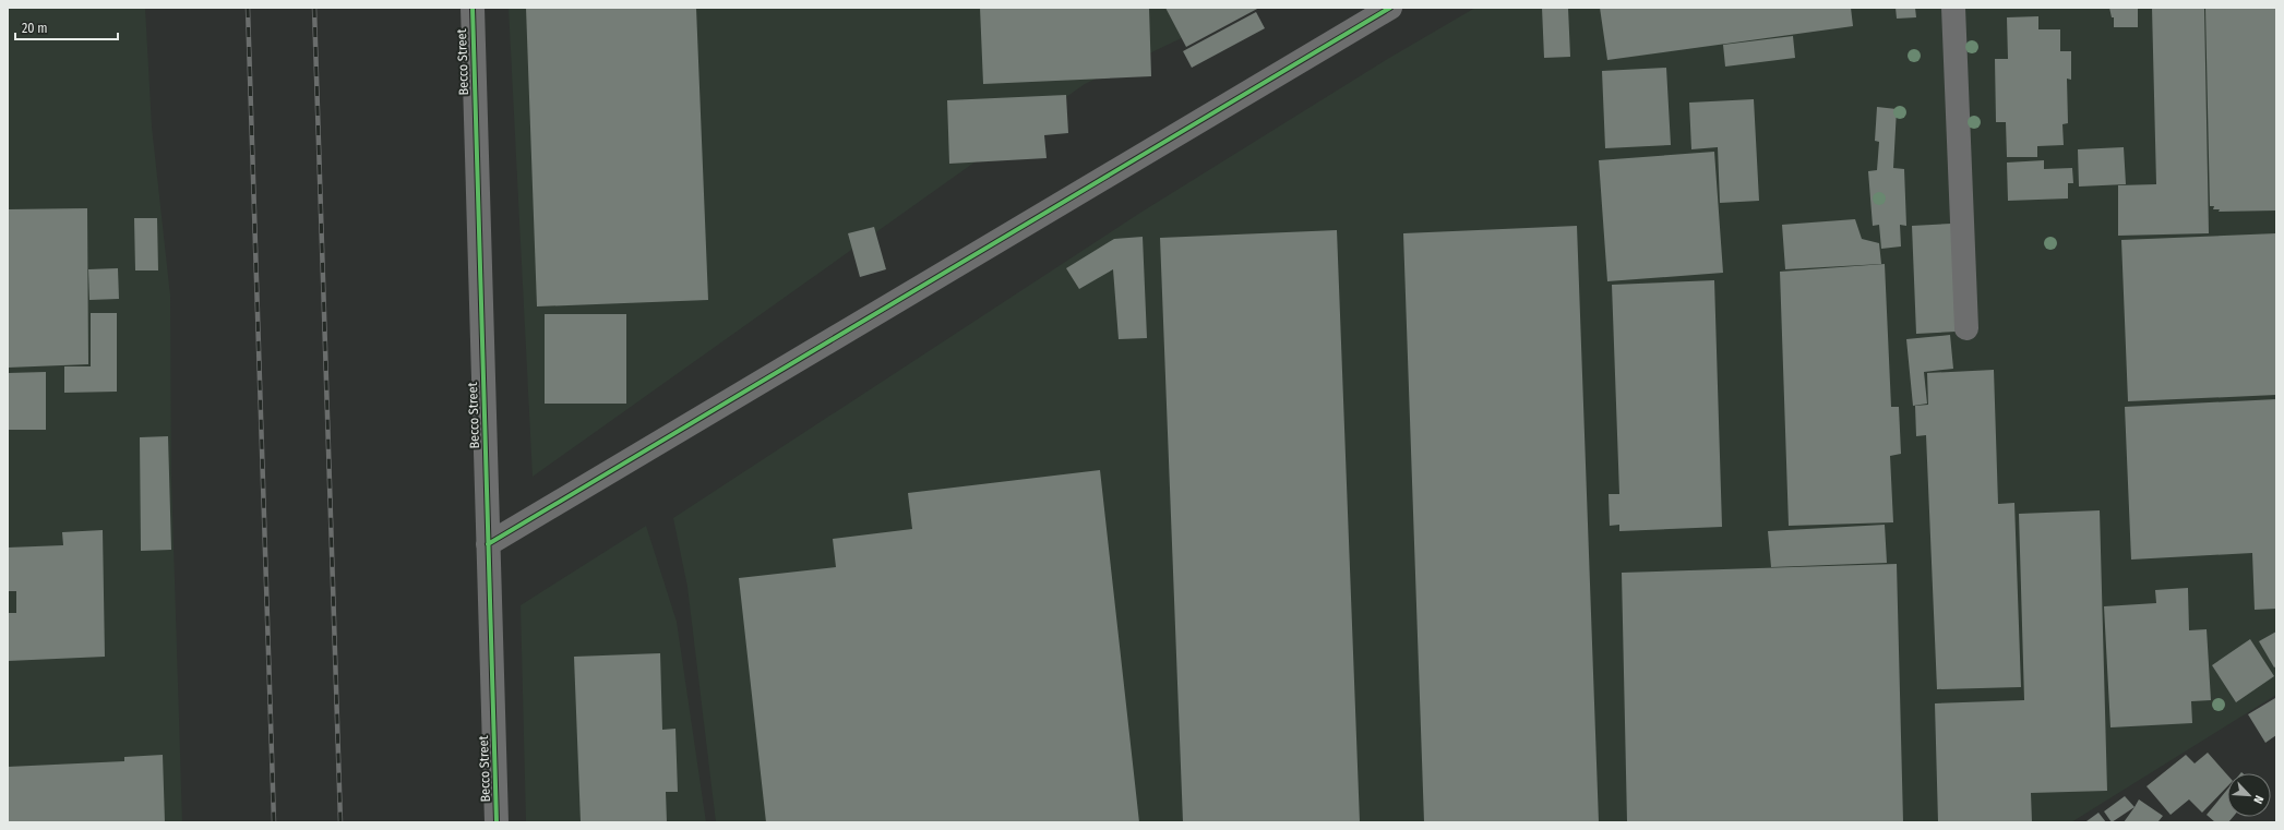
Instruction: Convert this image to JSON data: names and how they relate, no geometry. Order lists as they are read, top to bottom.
{
  "streets": {
    "street": ["Becco Street"]
  },
  "scale_bar": "20 m",
  "north": "bottom right"
}
